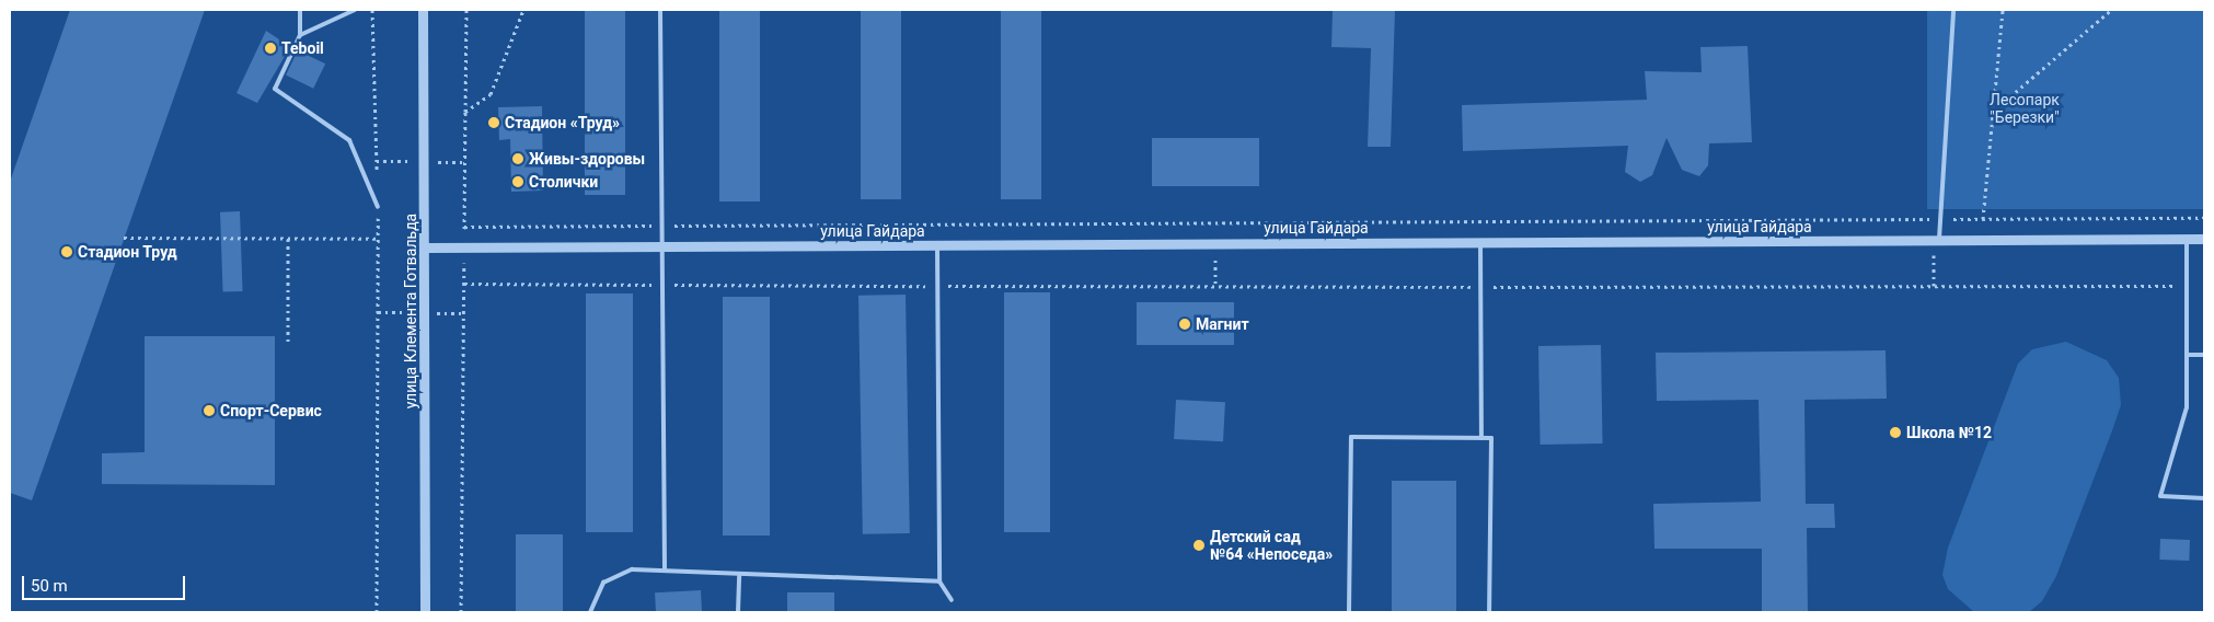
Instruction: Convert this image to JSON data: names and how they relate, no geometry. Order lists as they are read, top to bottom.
{
  "streets": {
    "street": ["улица Гайдара", "улица Клемента Готвальда"]
  },
  "crossings": [
    ["улица Гайдара", "улица Клемента Готвальда"]
  ],
  "parks": ["Лесопарк \"Березки\""],
  "places": [
    "Teboil",
    "Стадион «Труд»",
    "Живы-здоровы",
    "Столички",
    "Стадион Труд",
    "Магнит",
    "Спорт-Сервис",
    "Школа №12",
    "Детский сад №64 «Непоседа»"
  ],
  "scale_bar": "50 m"
}
